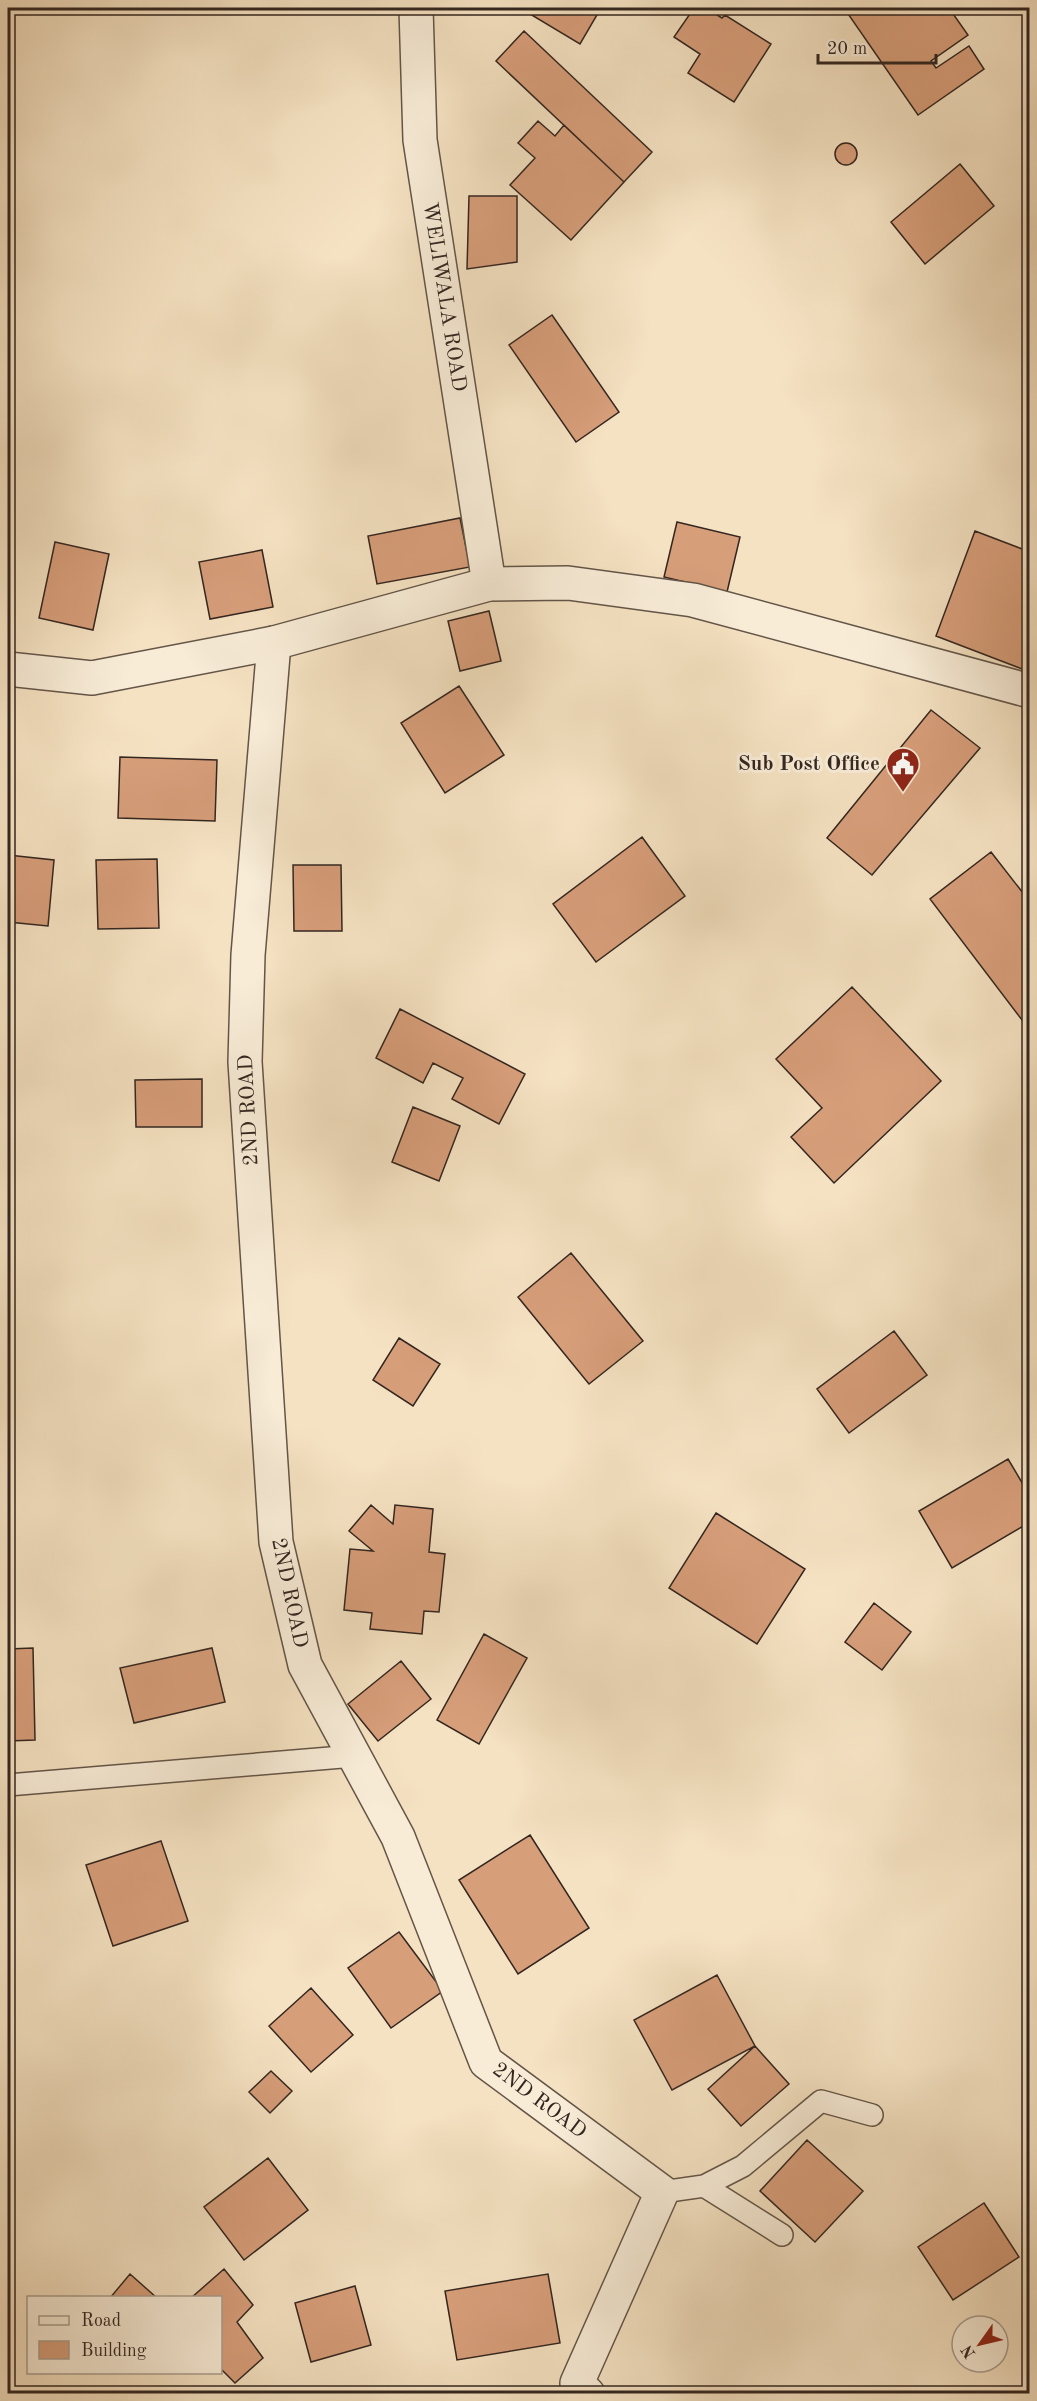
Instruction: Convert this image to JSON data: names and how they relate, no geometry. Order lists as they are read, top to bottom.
{
  "streets": {
    "street": ["WELIWALA ROAD", "2ND ROAD"]
  },
  "places": {
    "public building": ["Sub Post Office"]
  },
  "legend": ["Road", "Building"],
  "scale_bar": "20 m",
  "north": "bottom left"
}
